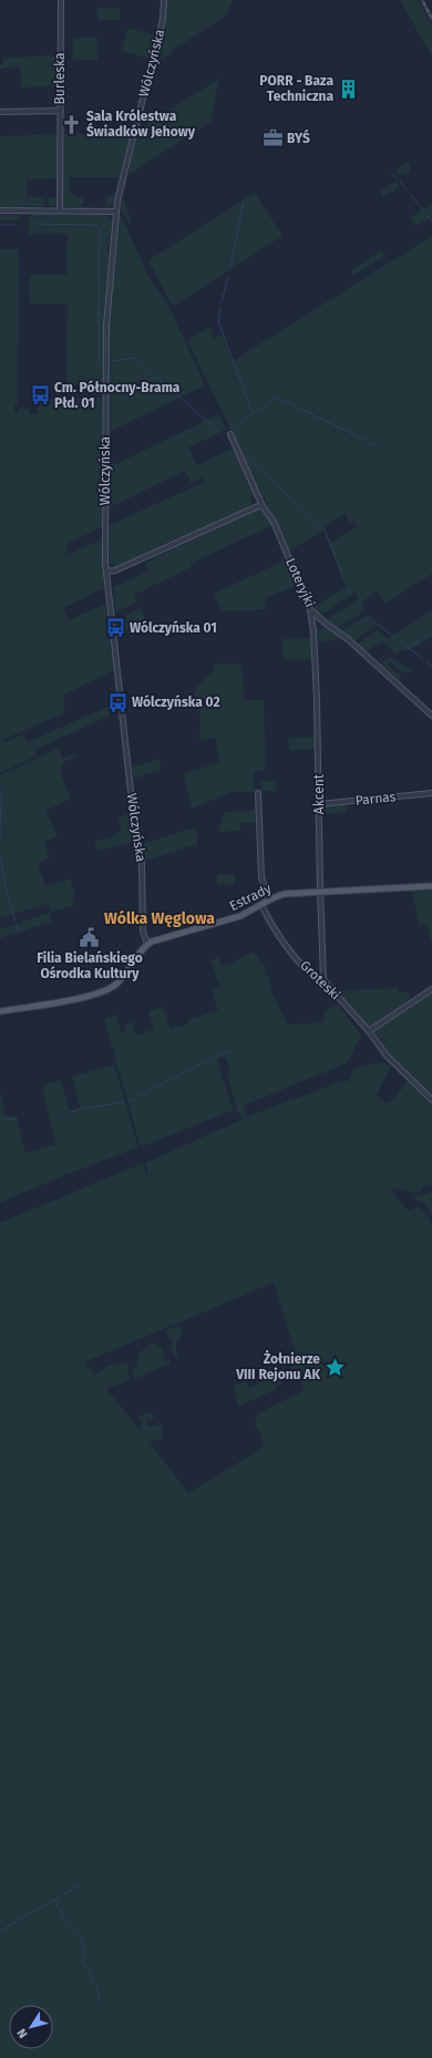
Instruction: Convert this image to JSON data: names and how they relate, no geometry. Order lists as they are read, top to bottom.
{
  "streets": {
    "main road": ["Estrady"],
    "street": [
      "Wólczyńska",
      "Burleska",
      "Loteryjki",
      "Akcent",
      "Parnas",
      "Groteski"
    ]
  },
  "crossings": [
    ["Wólczyńska", "Estrady"],
    ["Loteryjki", "Akcent"],
    ["Akcent", "Parnas"],
    ["Akcent", "Estrady"],
    ["Akcent", "Groteski"],
    ["Estrady", "Groteski"]
  ],
  "districts": ["Wólka Węglowa"],
  "places": {
    "building": ["PORR - Baza Techniczna"],
    "church": ["Sala Królestwa Świadków Jehowy"],
    "office": ["BYŚ"],
    "bus stop": ["Cm. Północny-Brama Płd. 01", "Wólczyńska 01", "Wólczyńska 02"],
    "public building": ["Filia Bielańskiego Ośrodka Kultury"],
    "place": ["Żołnierze VIII Rejonu AK"]
  },
  "north": "bottom left"
}
